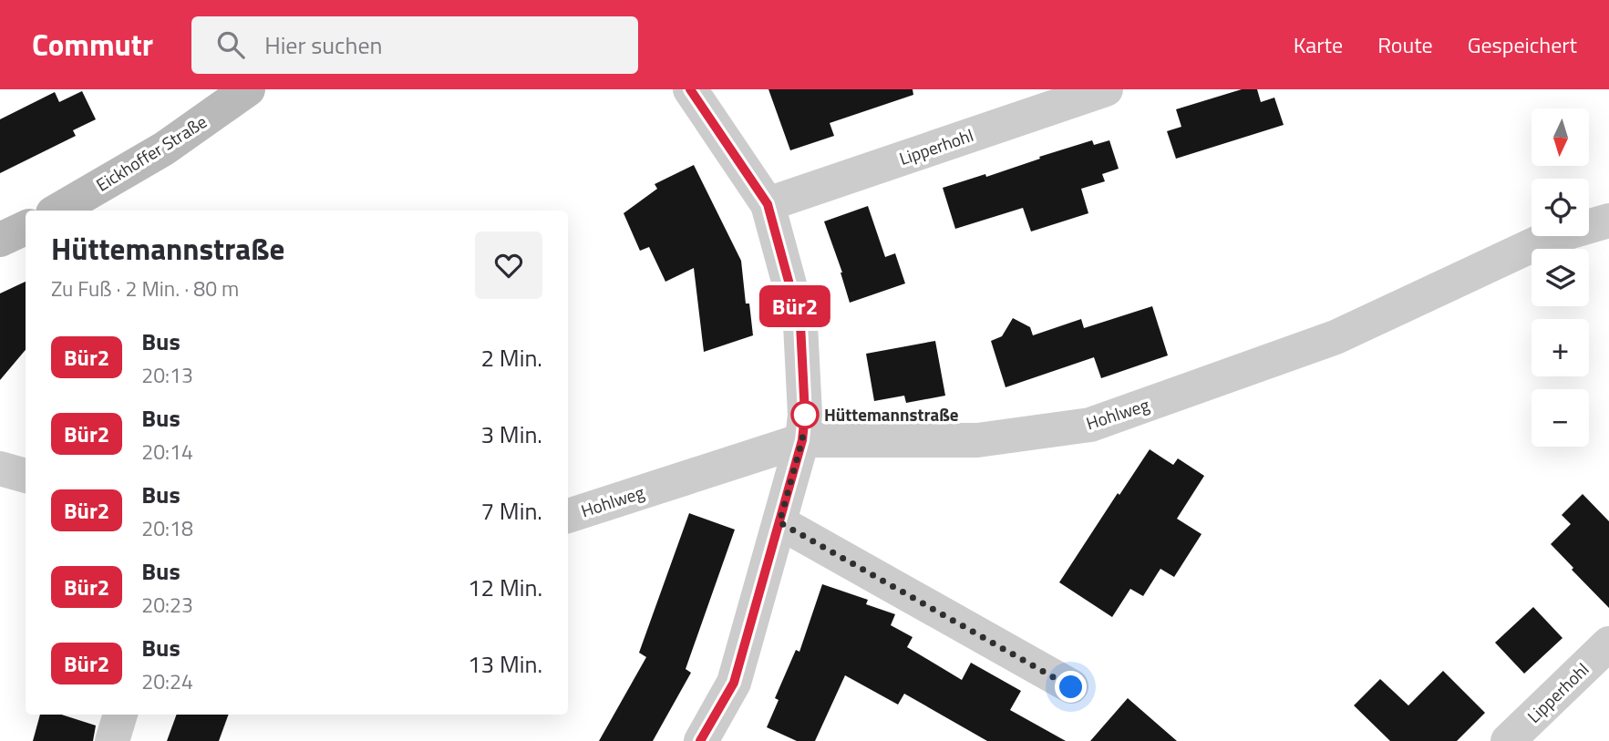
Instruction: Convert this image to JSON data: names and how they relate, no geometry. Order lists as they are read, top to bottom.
{
  "streets": {
    "main road": ["Eickhoffer Straße"],
    "street": ["Lipperhohl", "Hohlweg"]
  },
  "places": ["Hüttemannstraße"],
  "lines": ["bus line Bür2"],
  "north": "bottom",
  "page": {
    "header": "Commutr",
    "search": "Hier suchen",
    "nav": ["Karte", "Route", "Gespeichert"],
    "on_map": "Bür2",
    "map_buttons": ["+", "−"],
    "heading": ["Hüttemannstraße", "Zu Fuß · 2 Min. · 80 m"],
    "list": [
      {
        "mark": "Bür2",
        "name": "Bus",
        "note": "20:13",
        "value": "2 Min."
      },
      {
        "mark": "Bür2",
        "name": "Bus",
        "note": "20:14",
        "value": "3 Min."
      },
      {
        "mark": "Bür2",
        "name": "Bus",
        "note": "20:18",
        "value": "7 Min."
      },
      {
        "mark": "Bür2",
        "name": "Bus",
        "note": "20:23",
        "value": "12 Min."
      },
      {
        "mark": "Bür2",
        "name": "Bus",
        "note": "20:24",
        "value": "13 Min."
      }
    ]
  }
}
